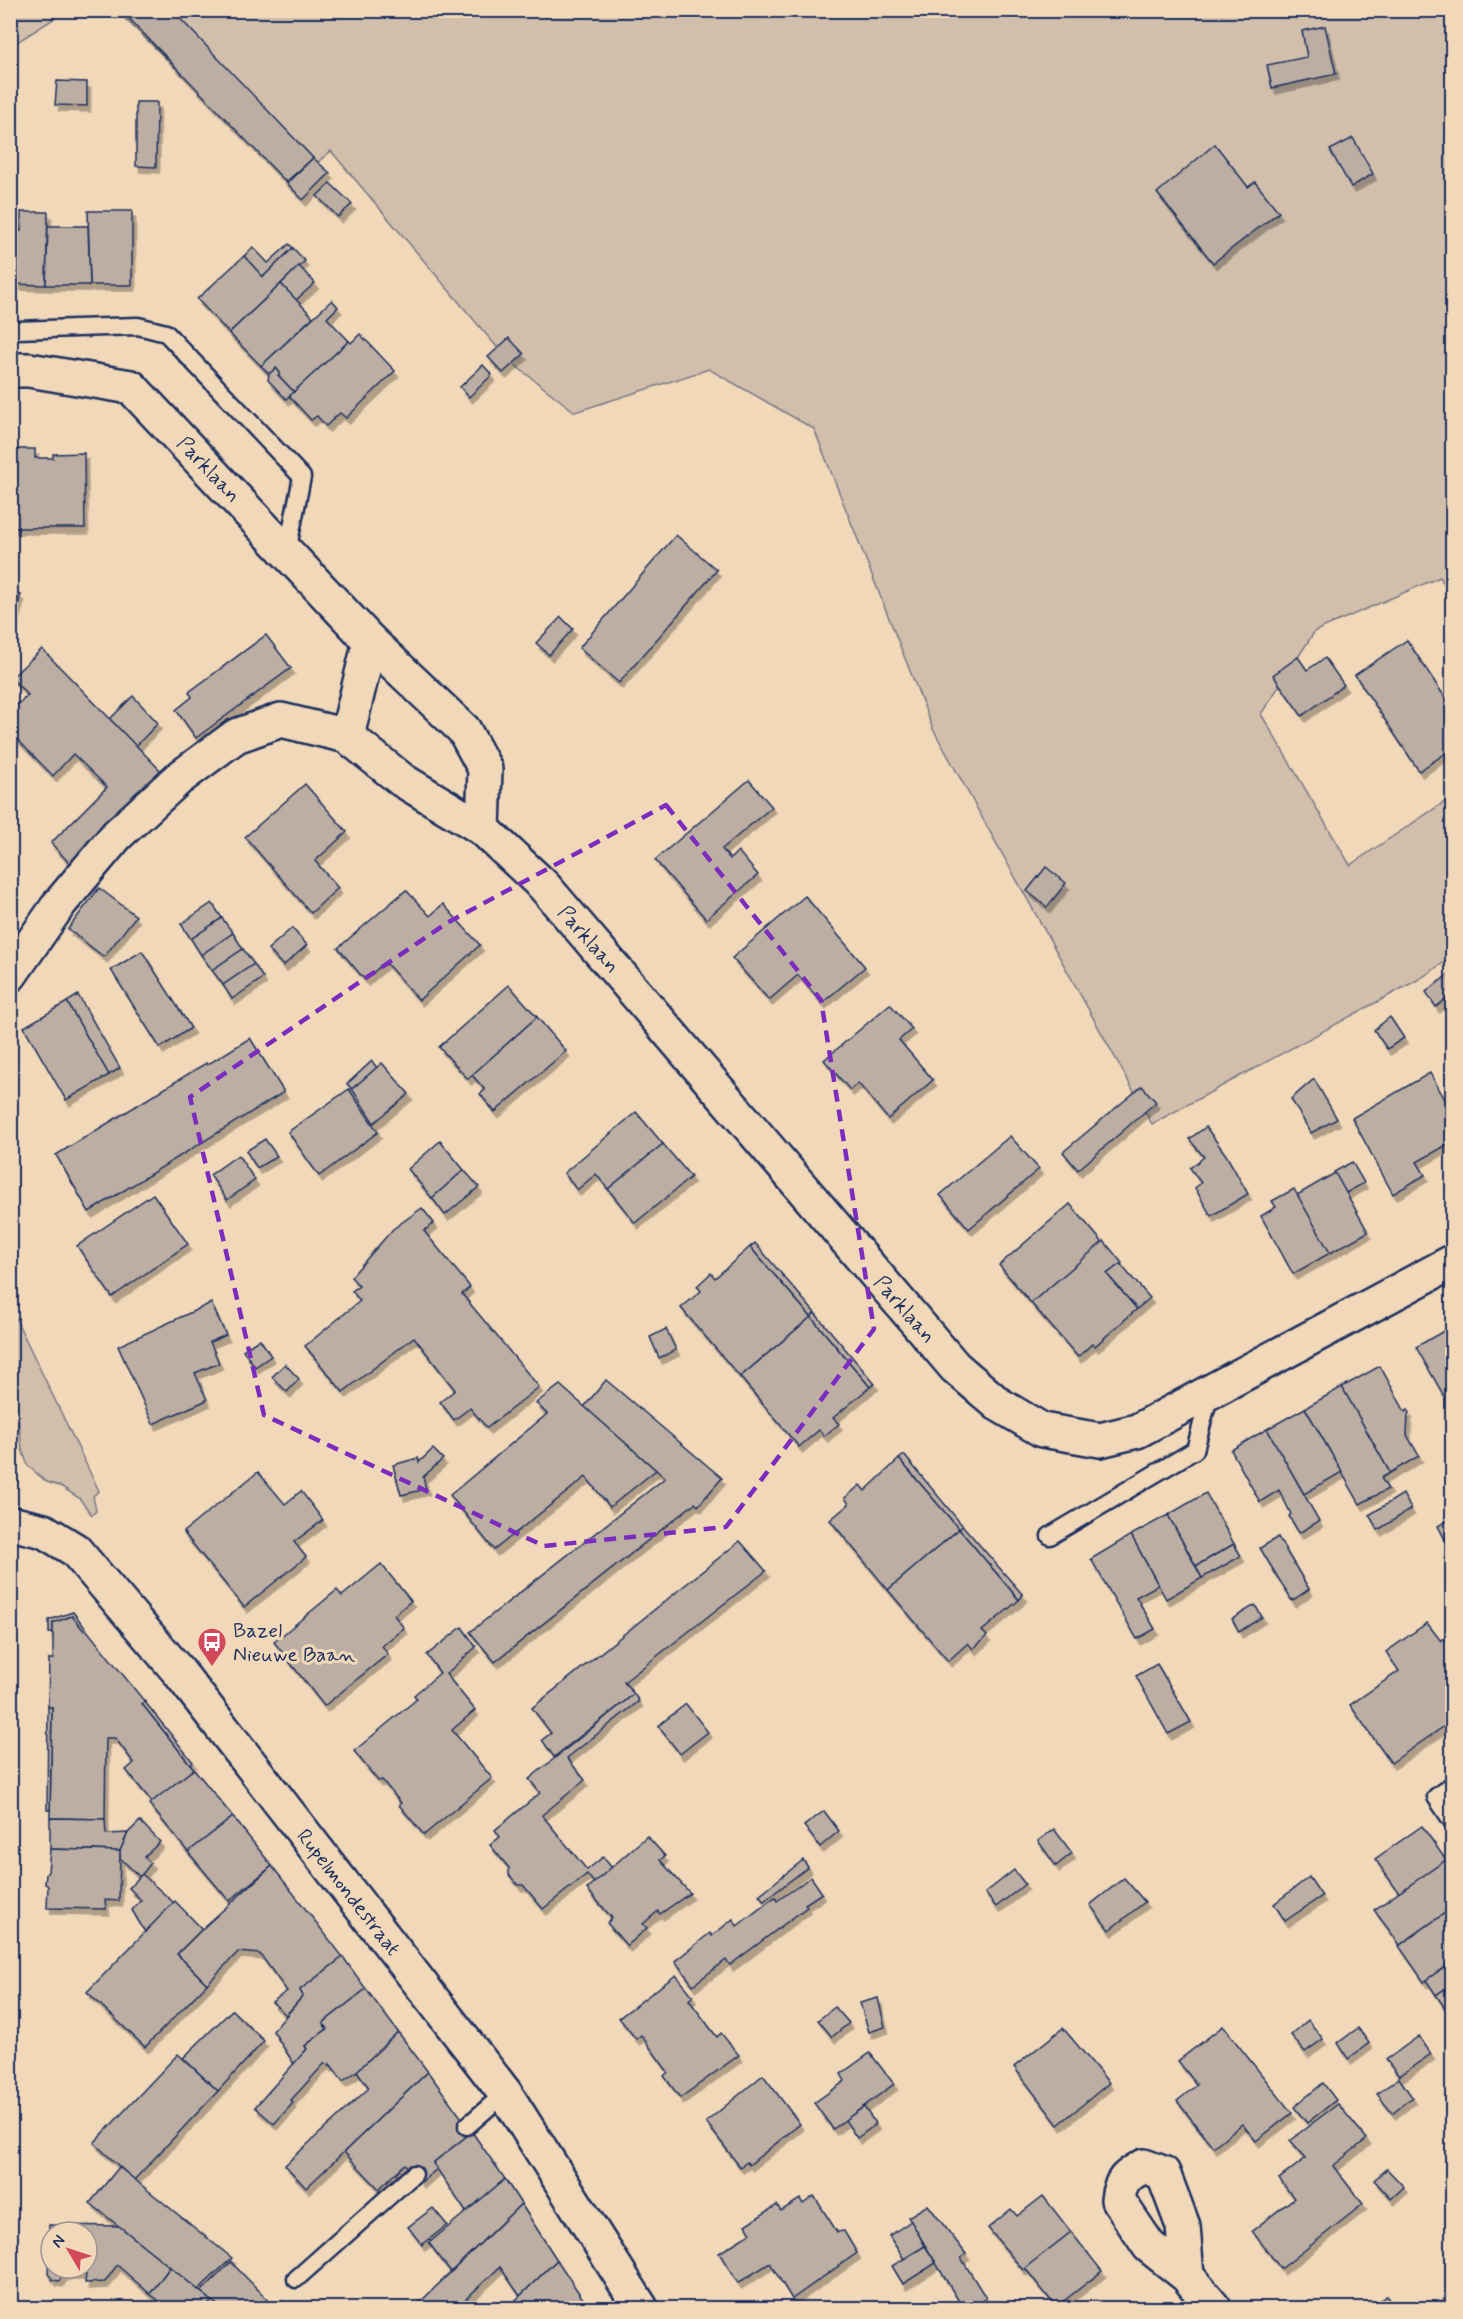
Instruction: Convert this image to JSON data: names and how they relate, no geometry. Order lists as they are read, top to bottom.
{
  "streets": {
    "street": ["Parklaan", "Rupelmondestraat"]
  },
  "places": {
    "bus stop": ["Bazel Nieuwe Baan"]
  },
  "north": "top left"
}
